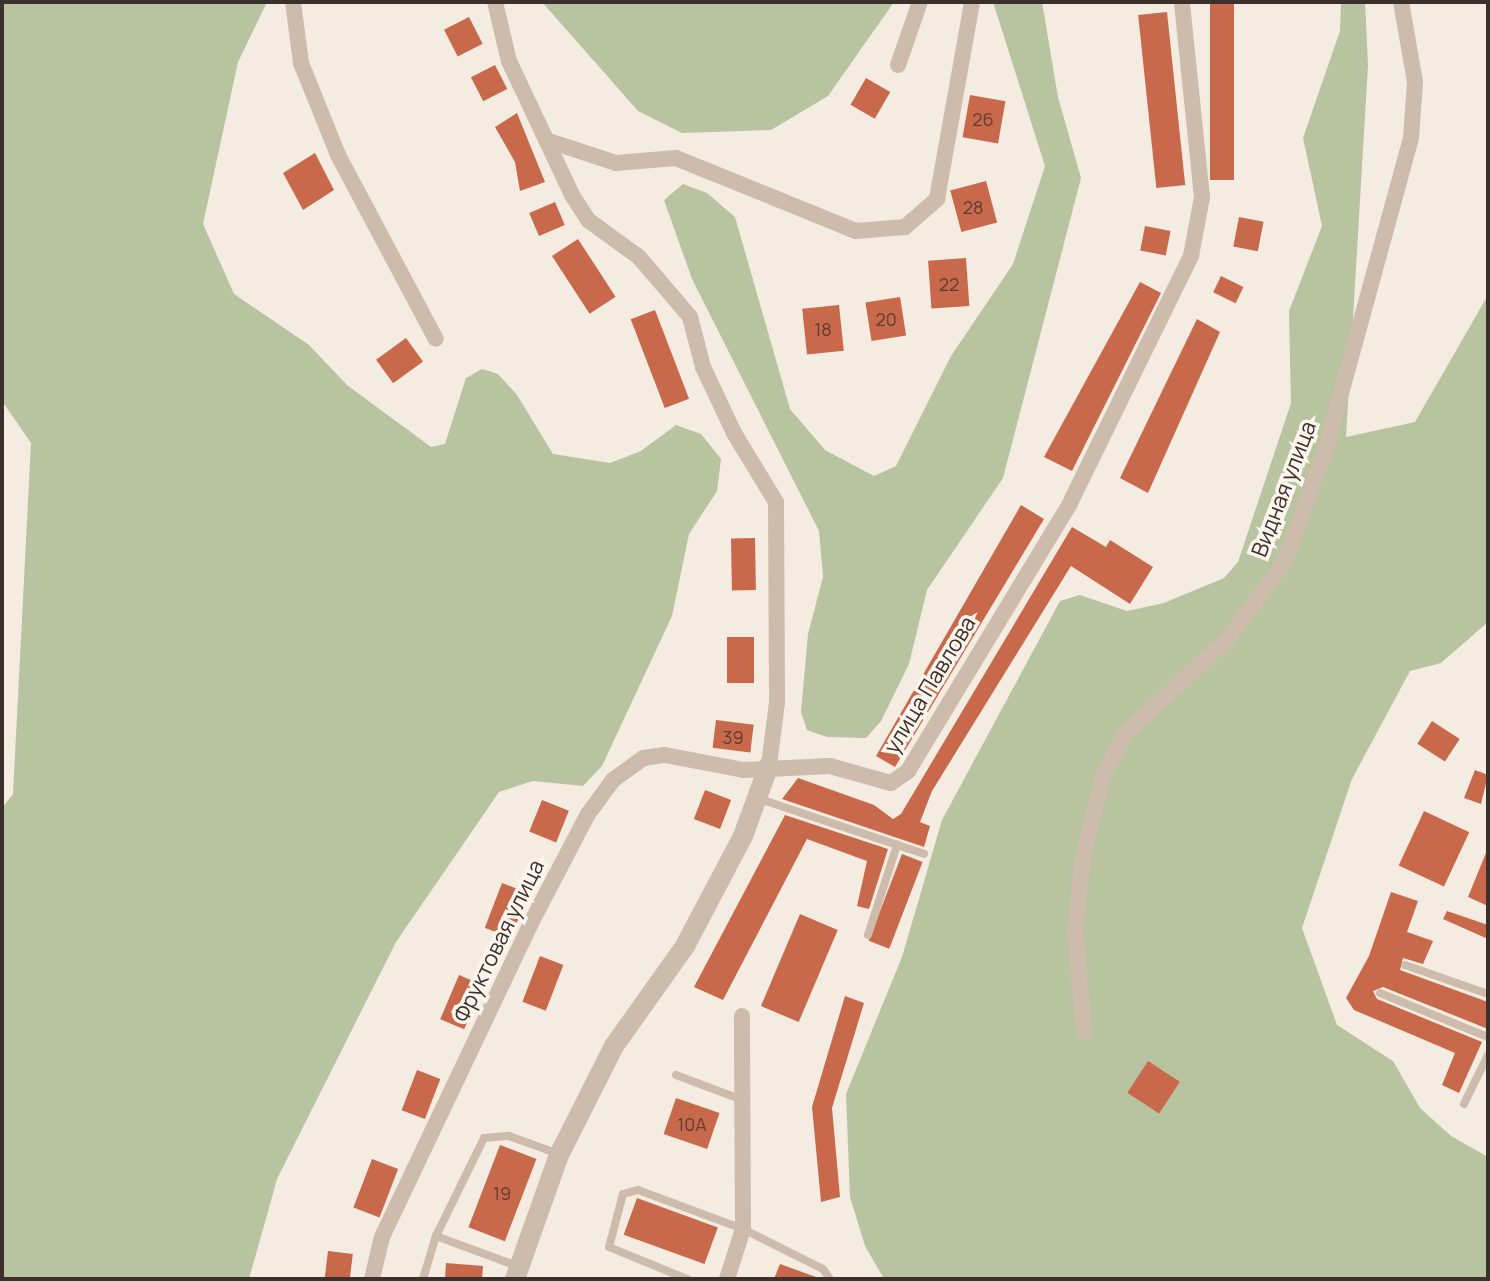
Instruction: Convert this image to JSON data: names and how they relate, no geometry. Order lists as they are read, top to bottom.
{
  "streets": {
    "street": ["Видная улица", "улица Павлова", "Фруктовая улица"]
  },
  "crossings": [
    ["улица Павлова", "Фруктовая улица"]
  ],
  "house_numbers": [
    "26",
    "28",
    "22",
    "20",
    "18",
    "39",
    "10А",
    "19"
  ]
}
